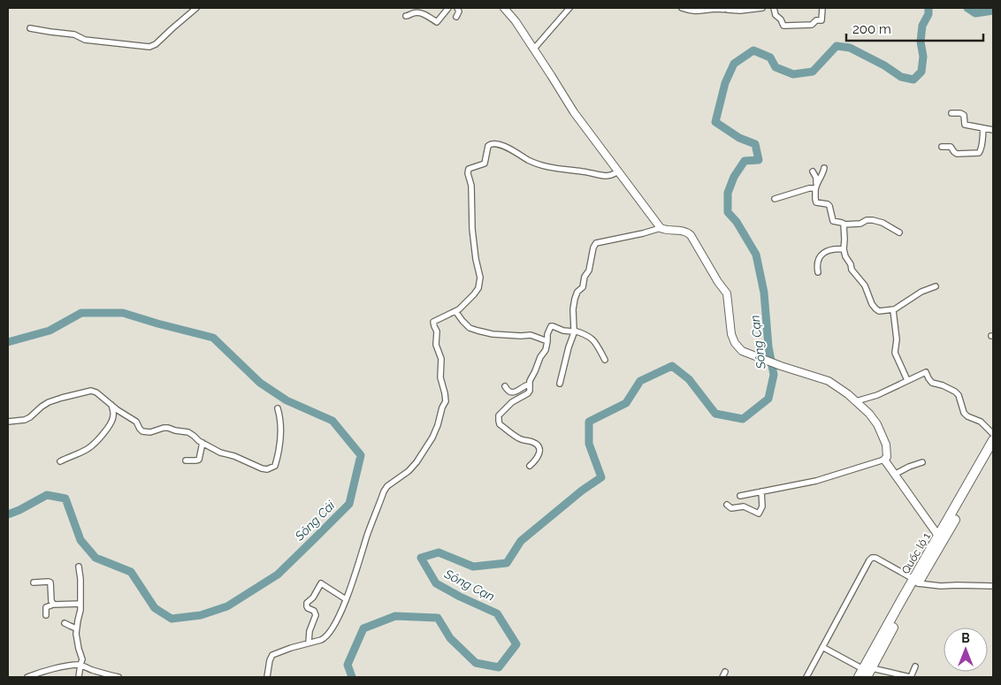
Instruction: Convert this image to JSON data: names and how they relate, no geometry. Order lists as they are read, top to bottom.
{
  "streets": {
    "highway": ["Quốc lộ 1"]
  },
  "water": ["Sông Cạn", "Sông Cái"],
  "scale_bar": "200 m",
  "north": "top"
}
